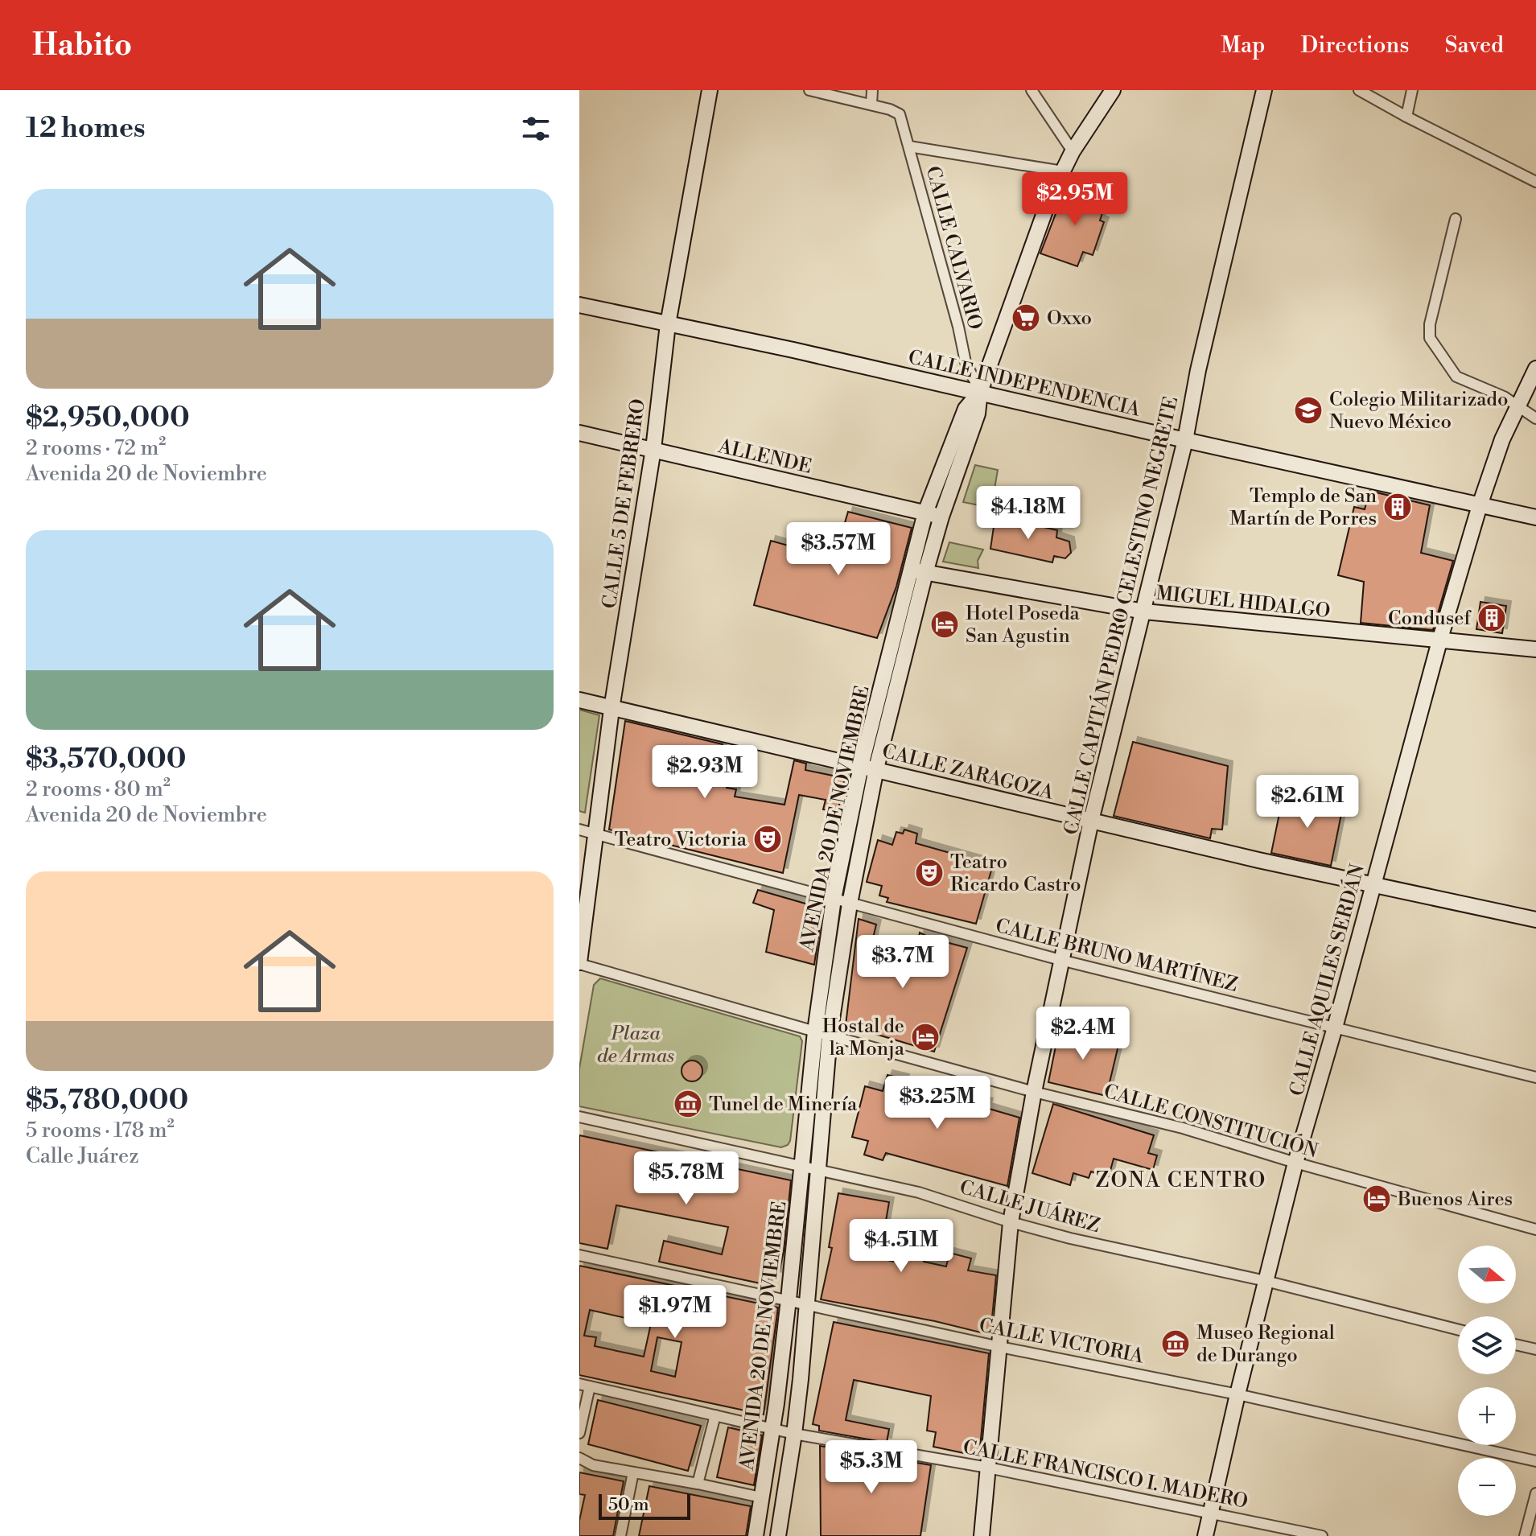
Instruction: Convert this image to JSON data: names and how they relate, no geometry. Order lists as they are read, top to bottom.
{
  "streets": {
    "street": [
      "CALLE CALVARIO",
      "CALLE INDEPENDENCIA",
      "ALLENDE",
      "CALLE 5 DE FEBRERO",
      "MIGUEL HIDALGO",
      "CALLE CAPITÁN PEDRO CELESTINO NEGRETE",
      "CALLE ZARAGOZA",
      "AVENIDA 20 DE NOVIEMBRE",
      "CALLE BRUNO MARTÍNEZ",
      "CALLE AQUILES SERDÁN",
      "CALLE CONSTITUCIÓN",
      "CALLE JUÁREZ",
      "CALLE VICTORIA",
      "CALLE FRANCISCO I. MADERO"
    ]
  },
  "crossings": [
    ["CALLE CALVARIO", "CALLE INDEPENDENCIA"],
    ["CALLE CALVARIO", "AVENIDA 20 DE NOVIEMBRE"],
    ["CALLE INDEPENDENCIA", "CALLE 5 DE FEBRERO"],
    ["CALLE INDEPENDENCIA", "CALLE CAPITÁN PEDRO CELESTINO NEGRETE"],
    ["CALLE INDEPENDENCIA", "AVENIDA 20 DE NOVIEMBRE"],
    ["CALLE INDEPENDENCIA", "CALLE AQUILES SERDÁN"],
    ["ALLENDE", "CALLE 5 DE FEBRERO"],
    ["ALLENDE", "AVENIDA 20 DE NOVIEMBRE"],
    ["CALLE 5 DE FEBRERO", "CALLE ZARAGOZA"],
    ["CALLE 5 DE FEBRERO", "CALLE BRUNO MARTÍNEZ"],
    ["CALLE 5 DE FEBRERO", "CALLE CONSTITUCIÓN"],
    ["MIGUEL HIDALGO", "CALLE CAPITÁN PEDRO CELESTINO NEGRETE"],
    ["MIGUEL HIDALGO", "AVENIDA 20 DE NOVIEMBRE"],
    ["MIGUEL HIDALGO", "CALLE AQUILES SERDÁN"],
    ["CALLE CAPITÁN PEDRO CELESTINO NEGRETE", "CALLE ZARAGOZA"],
    ["CALLE CAPITÁN PEDRO CELESTINO NEGRETE", "CALLE BRUNO MARTÍNEZ"],
    ["CALLE CAPITÁN PEDRO CELESTINO NEGRETE", "CALLE CONSTITUCIÓN"],
    ["CALLE CAPITÁN PEDRO CELESTINO NEGRETE", "CALLE JUÁREZ"],
    ["CALLE CAPITÁN PEDRO CELESTINO NEGRETE", "CALLE VICTORIA"],
    ["CALLE CAPITÁN PEDRO CELESTINO NEGRETE", "CALLE FRANCISCO I. MADERO"],
    ["CALLE ZARAGOZA", "AVENIDA 20 DE NOVIEMBRE"],
    ["CALLE ZARAGOZA", "CALLE AQUILES SERDÁN"],
    ["AVENIDA 20 DE NOVIEMBRE", "CALLE BRUNO MARTÍNEZ"],
    ["AVENIDA 20 DE NOVIEMBRE", "CALLE CONSTITUCIÓN"],
    ["AVENIDA 20 DE NOVIEMBRE", "CALLE JUÁREZ"],
    ["AVENIDA 20 DE NOVIEMBRE", "CALLE VICTORIA"],
    ["AVENIDA 20 DE NOVIEMBRE", "CALLE FRANCISCO I. MADERO"],
    ["CALLE BRUNO MARTÍNEZ", "CALLE AQUILES SERDÁN"],
    ["CALLE AQUILES SERDÁN", "CALLE CONSTITUCIÓN"],
    ["CALLE AQUILES SERDÁN", "CALLE JUÁREZ"],
    ["CALLE AQUILES SERDÁN", "CALLE VICTORIA"],
    ["CALLE AQUILES SERDÁN", "CALLE FRANCISCO I. MADERO"]
  ],
  "districts": ["ZONA CENTRO"],
  "parks": ["Plaza de Armas"],
  "places": {
    "supermarket": ["Oxxo"],
    "school or university": ["Colegio Militarizado Nuevo México"],
    "building": ["Templo de San Martín de Porres", "Condusef"],
    "hotel": ["Hotel Poseda San Agustin", "Hostal de la Monja", "Buenos Aires"],
    "theatre": ["Teatro Victoria", "Teatro Ricardo Castro"],
    "museum": ["Tunel de Minería", "Museo Regional de Durango"]
  },
  "scale_bar": "50 m",
  "north": "right",
  "page": {
    "header": "Habito",
    "nav": ["Map", "Directions", "Saved"],
    "heading": "12 homes",
    "list": [
      {
        "name": "$2,950,000",
        "note": "2 rooms · 72 m² · Avenida 20 de Noviembre"
      },
      {
        "name": "$3,570,000",
        "note": "2 rooms · 80 m² · Avenida 20 de Noviembre"
      },
      {
        "name": "$5,780,000",
        "note": "5 rooms · 178 m² · Calle Juárez"
      }
    ],
    "price": [
      "$2.95M",
      "$4.18M",
      "$3.57M",
      "$2.93M",
      "$2.61M",
      "$3.7M",
      "$2.4M",
      "$3.25M",
      "$5.78M",
      "$4.51M",
      "$1.97M",
      "$5.3M"
    ],
    "map_buttons": ["+", "−"],
    "scale": "50 m"
  }
}
